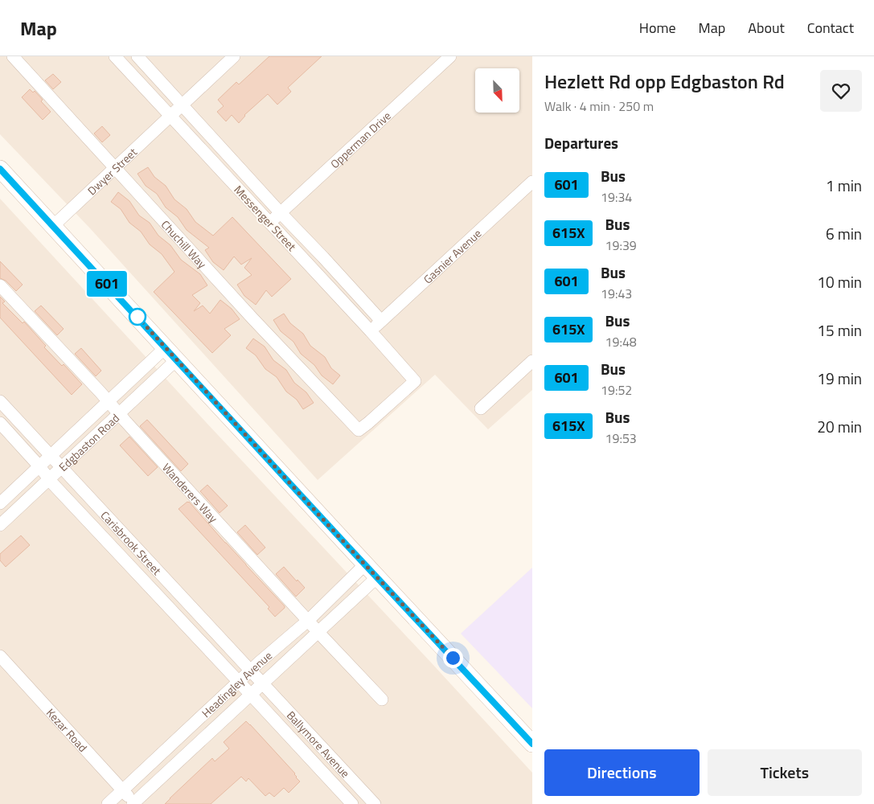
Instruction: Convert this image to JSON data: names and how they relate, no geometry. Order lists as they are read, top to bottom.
{
  "streets": {
    "street": [
      "Opperman Drive",
      "Dwyer Street",
      "Messenger Street",
      "Chuchill Way",
      "Gasnier Avenue",
      "Edgbaston Road",
      "Wanderers Way",
      "Carisbrook Street",
      "Headingley Avenue",
      "Kezar Road",
      "Ballymore Avenue"
    ]
  },
  "crossings": [
    ["Opperman Drive", "Messenger Street"],
    ["Dwyer Street", "Messenger Street"],
    ["Dwyer Street", "Chuchill Way"],
    ["Messenger Street", "Chuchill Way"],
    ["Messenger Street", "Gasnier Avenue"],
    ["Edgbaston Road", "Wanderers Way"],
    ["Edgbaston Road", "Carisbrook Street"],
    ["Wanderers Way", "Headingley Avenue"],
    ["Carisbrook Street", "Headingley Avenue"],
    ["Carisbrook Street", "Ballymore Avenue"],
    ["Headingley Avenue", "Kezar Road"],
    ["Headingley Avenue", "Ballymore Avenue"]
  ],
  "lines": ["bus line 601"],
  "north": "bottom right",
  "page": {
    "header": "Map",
    "nav": [
      "Home",
      "Map",
      "About",
      "Contact"
    ],
    "on_map": "601",
    "heading": [
      ["Hezlett Rd opp Edgbaston Rd", "Walk · 4 min · 250 m"],
      "Departures"
    ],
    "list": [
      {
        "mark": "601",
        "name": "Bus",
        "note": "19:34",
        "value": "1 min"
      },
      {
        "mark": "615X",
        "name": "Bus",
        "note": "19:39",
        "value": "6 min"
      },
      {
        "mark": "601",
        "name": "Bus",
        "note": "19:43",
        "value": "10 min"
      },
      {
        "mark": "615X",
        "name": "Bus",
        "note": "19:48",
        "value": "15 min"
      },
      {
        "mark": "601",
        "name": "Bus",
        "note": "19:52",
        "value": "19 min"
      },
      {
        "mark": "615X",
        "name": "Bus",
        "note": "19:53",
        "value": "20 min"
      }
    ],
    "buttons": ["Directions", "Tickets"]
  }
}
